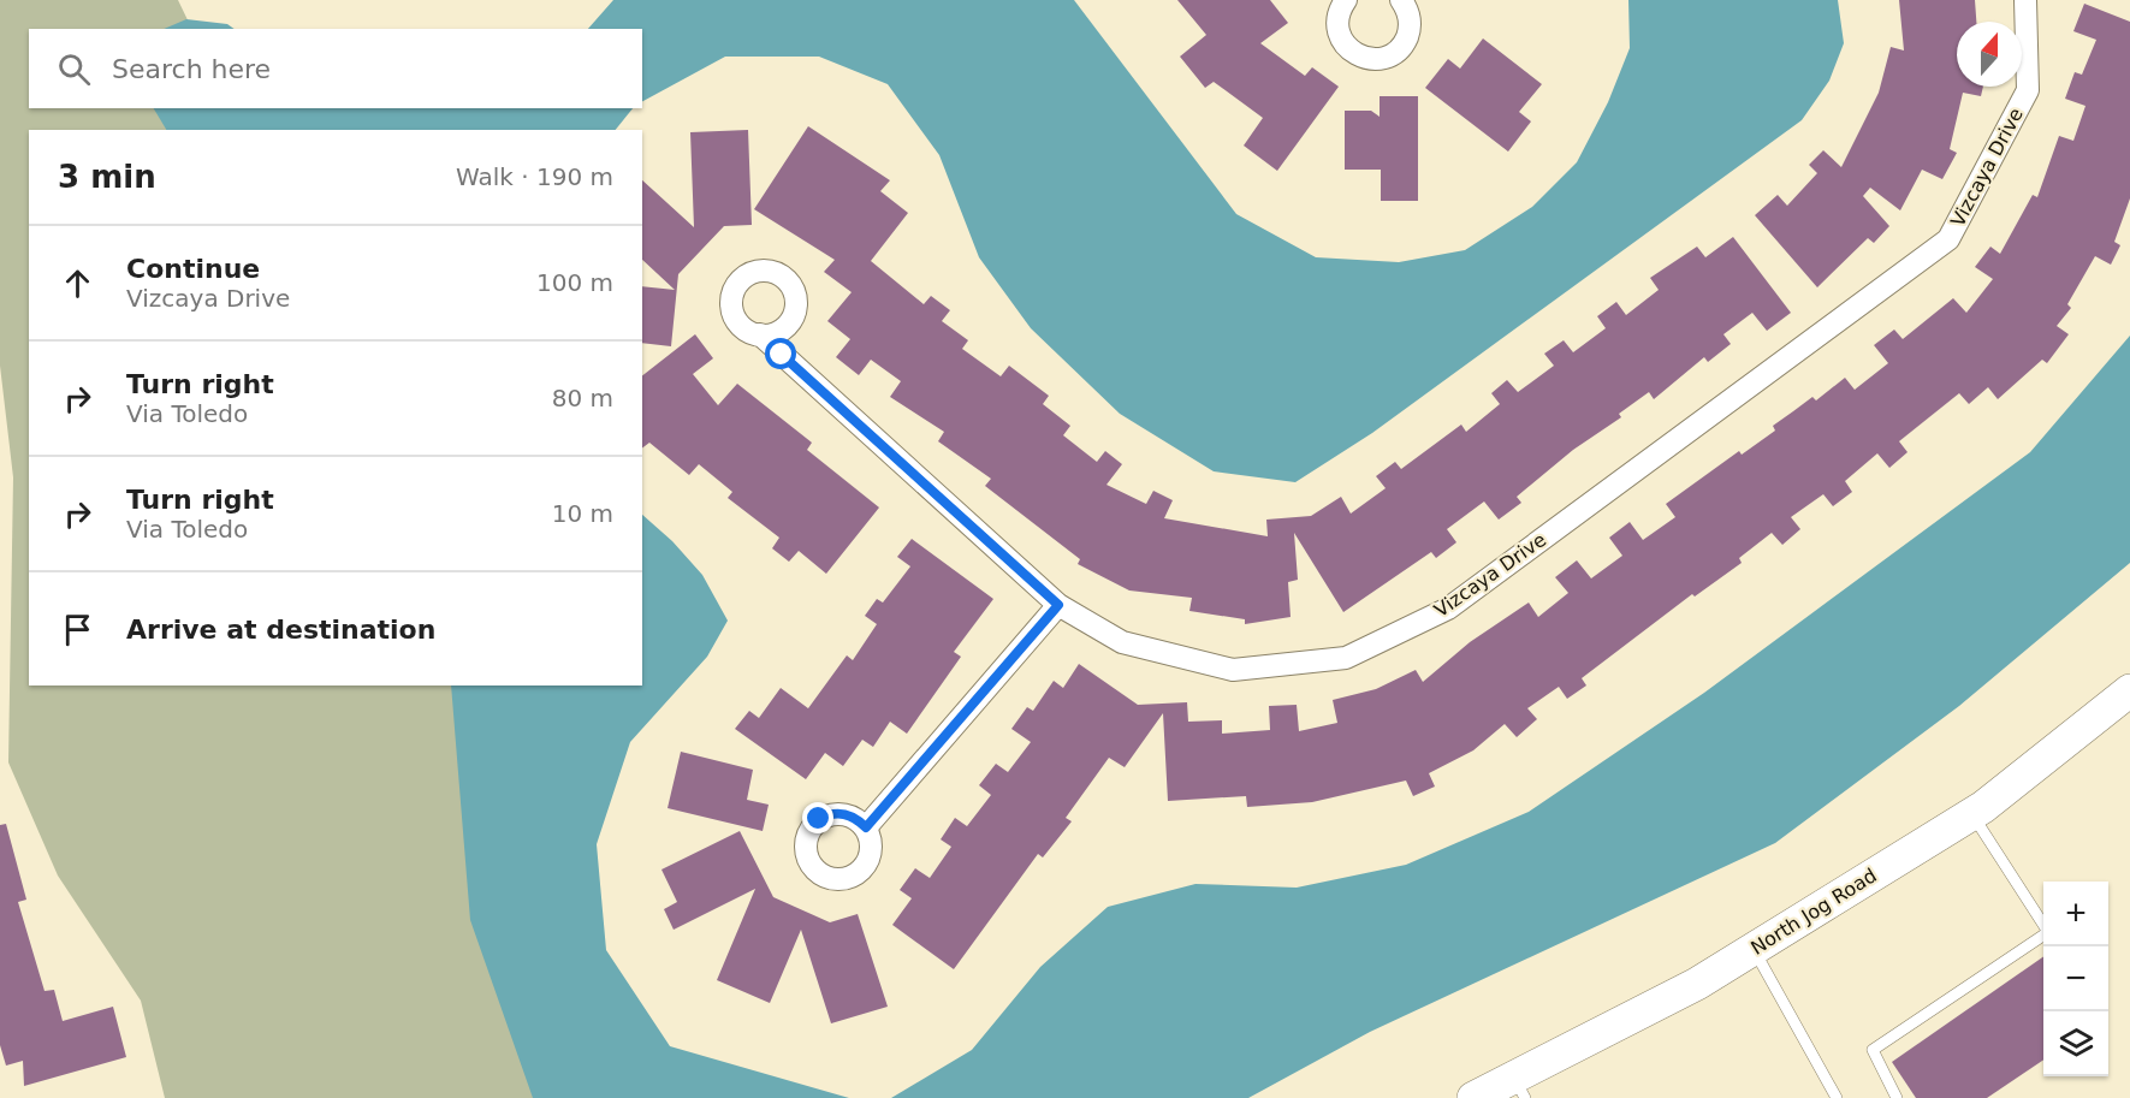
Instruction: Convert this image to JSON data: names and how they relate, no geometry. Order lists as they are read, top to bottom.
{
  "streets": {
    "street": ["Vizcaya Drive", "North Jog Road"]
  },
  "north": "top",
  "page": {
    "search": "Search here",
    "heading": ["3 min", "Walk · 190 m"],
    "list": [
      ["Continue", "Vizcaya Drive", "100 m"],
      ["Turn right", "Via Toledo", "80 m"],
      ["Turn right", "Via Toledo", "10 m"],
      "Arrive at destination"
    ],
    "map_buttons": ["+", "−"]
  }
}
